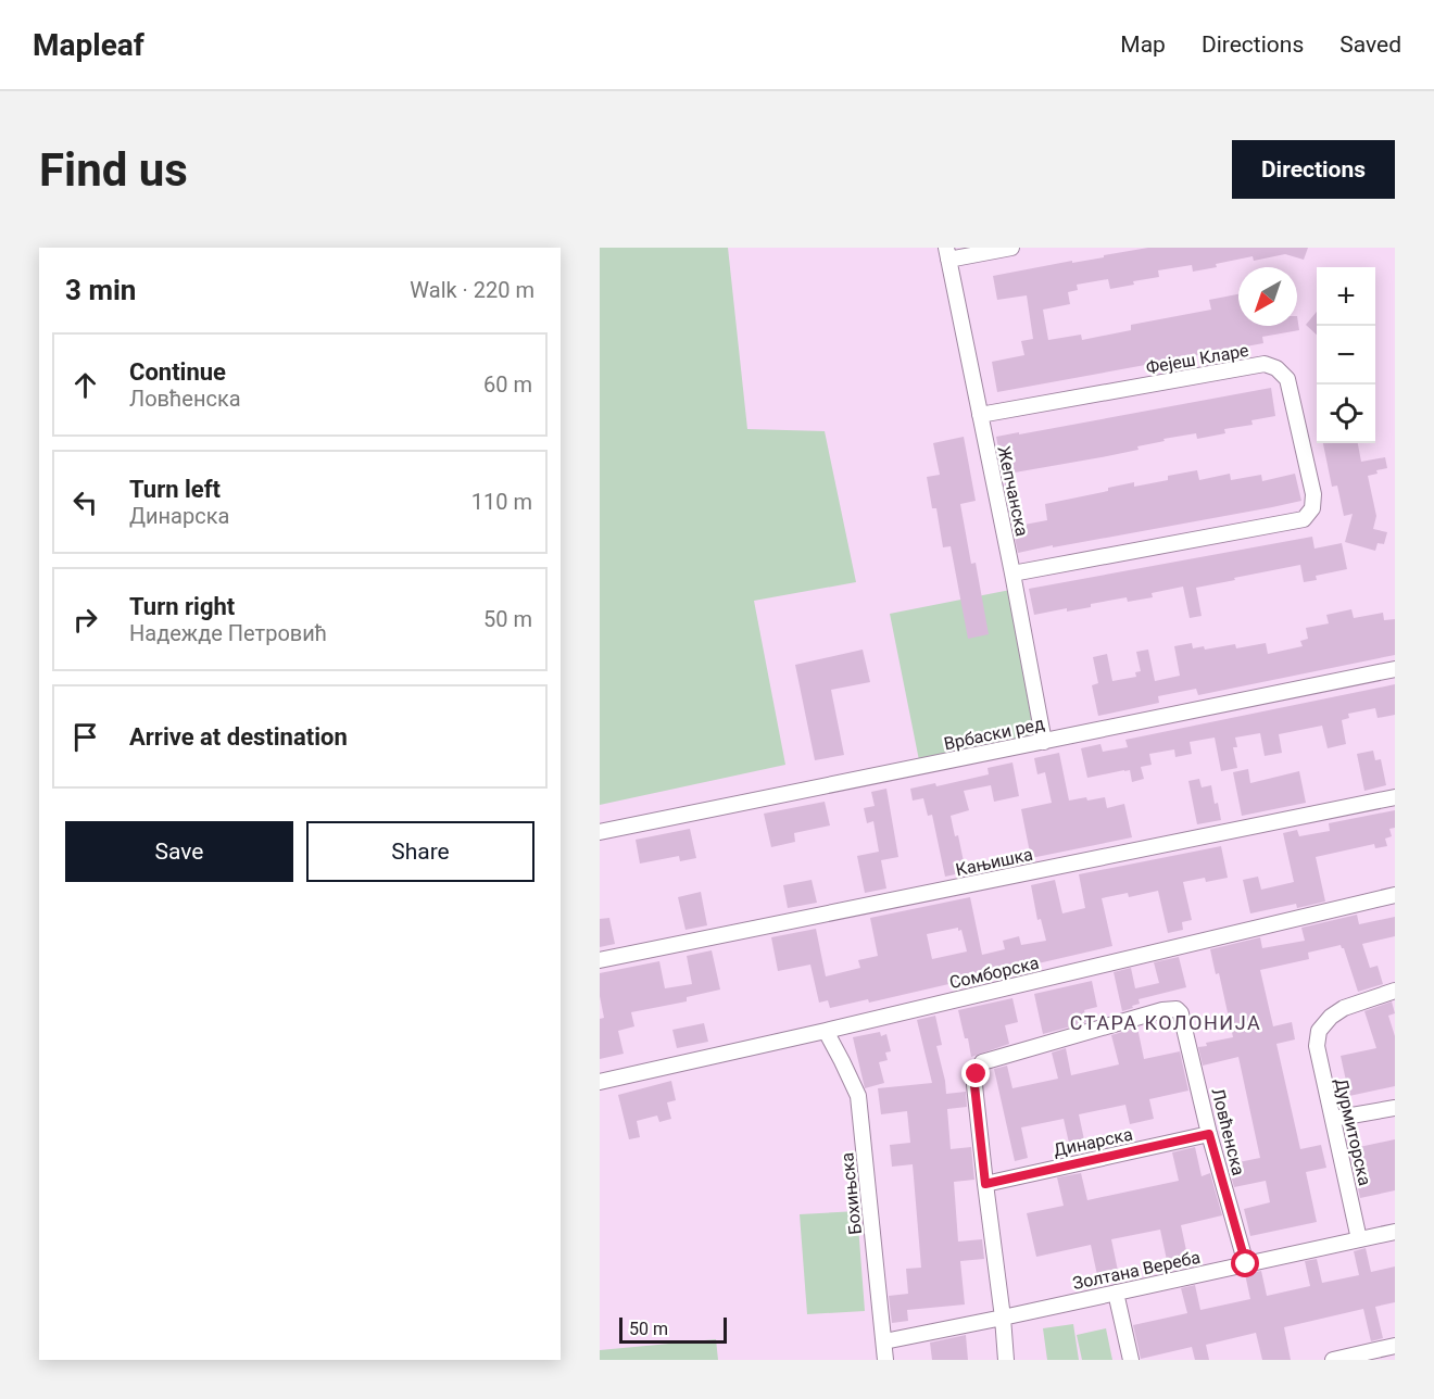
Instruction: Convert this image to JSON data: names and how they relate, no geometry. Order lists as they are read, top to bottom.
{
  "streets": {
    "street": [
      "Фејеш Кларе",
      "Жепчанска",
      "Врбаски ред",
      "Кањишка",
      "Сомборска",
      "Ловћенска",
      "Дурмиторска",
      "Динарска",
      "Бохињска",
      "Золтана Вереба"
    ]
  },
  "crossings": [
    ["Фејеш Кларе", "Жепчанска"],
    ["Жепчанска", "Врбаски ред"],
    ["Сомборска", "Бохињска"],
    ["Ловћенска", "Динарска"],
    ["Ловћенска", "Золтана Вереба"],
    ["Дурмиторска", "Золтана Вереба"],
    ["Бохињска", "Золтана Вереба"]
  ],
  "districts": ["СТАРА КОЛОНИЈА"],
  "scale_bar": "50 m",
  "north": "bottom left",
  "page": {
    "header": "Mapleaf",
    "nav": ["Map", "Directions", "Saved"],
    "buttons": [
      "Directions",
      ["Save", "Share"]
    ],
    "title": "Find us",
    "heading": ["3 min", "Walk · 220 m"],
    "map_buttons": ["+", "−"],
    "list": [
      ["Continue", "Ловћенска", "60 m"],
      ["Turn left", "Динарска", "110 m"],
      ["Turn right", "Надежде Петровић", "50 m"],
      "Arrive at destination"
    ],
    "scale": "50 m"
  }
}
